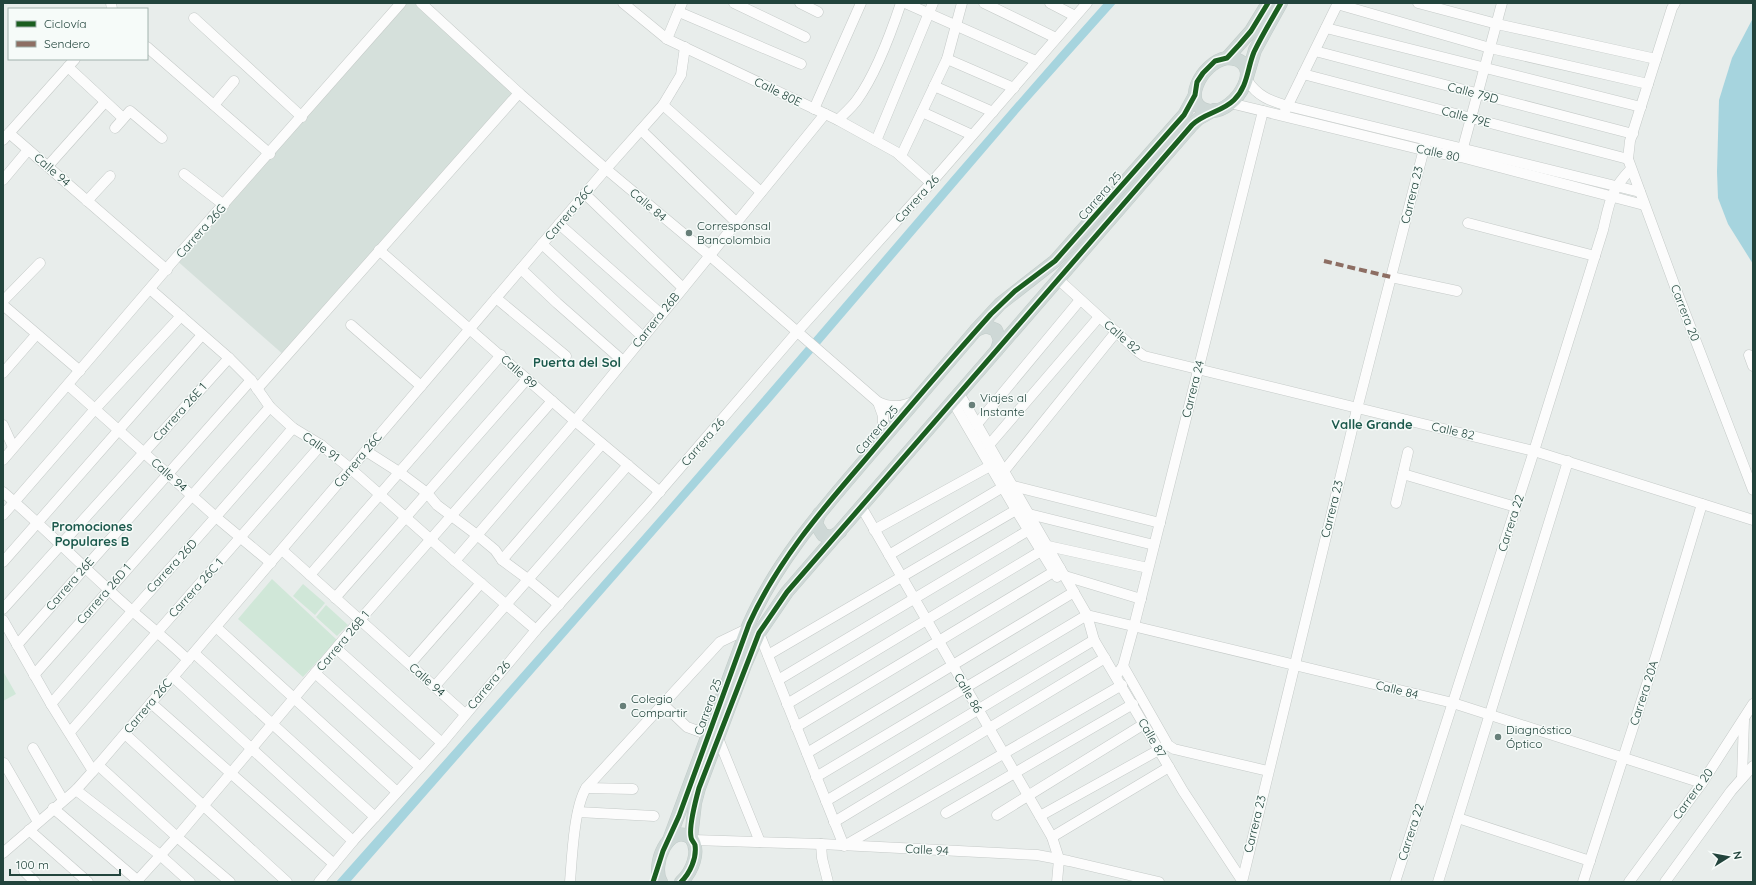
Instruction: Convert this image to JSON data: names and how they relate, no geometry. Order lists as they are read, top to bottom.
{
  "streets": {
    "main road": ["Carrera 25"],
    "street": [
      "Calle 80E",
      "Calle 79D",
      "Calle 79E",
      "Calle 80",
      "Calle 94",
      "Carrera 23",
      "Carrera 26",
      "Calle 84",
      "Carrera 26C",
      "Carrera 26G",
      "Carrera 20",
      "Carrera 26B",
      "Calle 82",
      "Calle 89",
      "Carrera 24",
      "Carrera 26E 1",
      "Calle 91",
      "Carrera 22",
      "Carrera 26D",
      "Carrera 26E",
      "Carrera 26C 1",
      "Carrera 26D 1",
      "Carrera 26B 1",
      "Calle 86",
      "Carrera 20A",
      "Calle 87"
    ]
  },
  "crossings": [
    ["Calle 80E", "Carrera 26"],
    ["Calle 80E", "Carrera 26C"],
    ["Calle 80E", "Carrera 26B"],
    ["Calle 79E", "Carrera 20"],
    ["Calle 79E", "Carrera 22"],
    ["Calle 80", "Carrera 23"],
    ["Calle 80", "Carrera 25"],
    ["Calle 80", "Carrera 20"],
    ["Calle 80", "Carrera 24"],
    ["Calle 80", "Carrera 22"],
    ["Calle 94", "Carrera 25"],
    ["Calle 94", "Carrera 26"],
    ["Calle 94", "Carrera 26C"],
    ["Calle 94", "Carrera 26G"],
    ["Calle 94", "Carrera 26E 1"],
    ["Calle 94", "Carrera 26D"],
    ["Calle 94", "Carrera 26E"],
    ["Calle 94", "Carrera 26C 1"],
    ["Calle 94", "Carrera 26D 1"],
    ["Calle 94", "Carrera 26B 1"],
    ["Calle 94", "Calle 86"],
    ["Carrera 23", "Calle 84"],
    ["Carrera 23", "Calle 82"],
    ["Carrera 23", "Calle 87"],
    ["Carrera 25", "Calle 84"],
    ["Carrera 25", "Calle 82"],
    ["Carrera 25", "Calle 86"],
    ["Carrera 26", "Calle 84"],
    ["Carrera 26", "Calle 89"],
    ["Carrera 26", "Calle 91"],
    ["Calle 84", "Carrera 26C"],
    ["Calle 84", "Carrera 20"],
    ["Calle 84", "Carrera 26B"],
    ["Calle 84", "Carrera 24"],
    ["Calle 84", "Carrera 22"],
    ["Calle 84", "Carrera 20A"],
    ["Calle 84", "Calle 87"],
    ["Carrera 26C", "Calle 89"],
    ["Carrera 26C", "Calle 91"],
    ["Carrera 26G", "Calle 91"],
    ["Carrera 20", "Carrera 22"],
    ["Carrera 26B", "Calle 89"],
    ["Carrera 26B", "Calle 91"],
    ["Calle 82", "Carrera 24"],
    ["Calle 82", "Carrera 22"],
    ["Calle 82", "Carrera 20A"],
    ["Calle 89", "Carrera 26B 1"],
    ["Carrera 24", "Calle 87"],
    ["Carrera 26E 1", "Calle 91"],
    ["Calle 91", "Carrera 26D"],
    ["Calle 91", "Carrera 26E"],
    ["Calle 91", "Carrera 26C 1"],
    ["Calle 91", "Carrera 26D 1"],
    ["Calle 91", "Carrera 26B 1"]
  ],
  "districts": ["Puerta del Sol", "Valle Grande", "Promociones Populares B"],
  "places": [
    "Corresponsal Bancolombia",
    "Viajes al Instante",
    "Colegio Compartir",
    "Diagnóstico Óptico"
  ],
  "legend": ["Ciclovía", "Sendero"],
  "scale_bar": "100 m",
  "north": "right"
}
